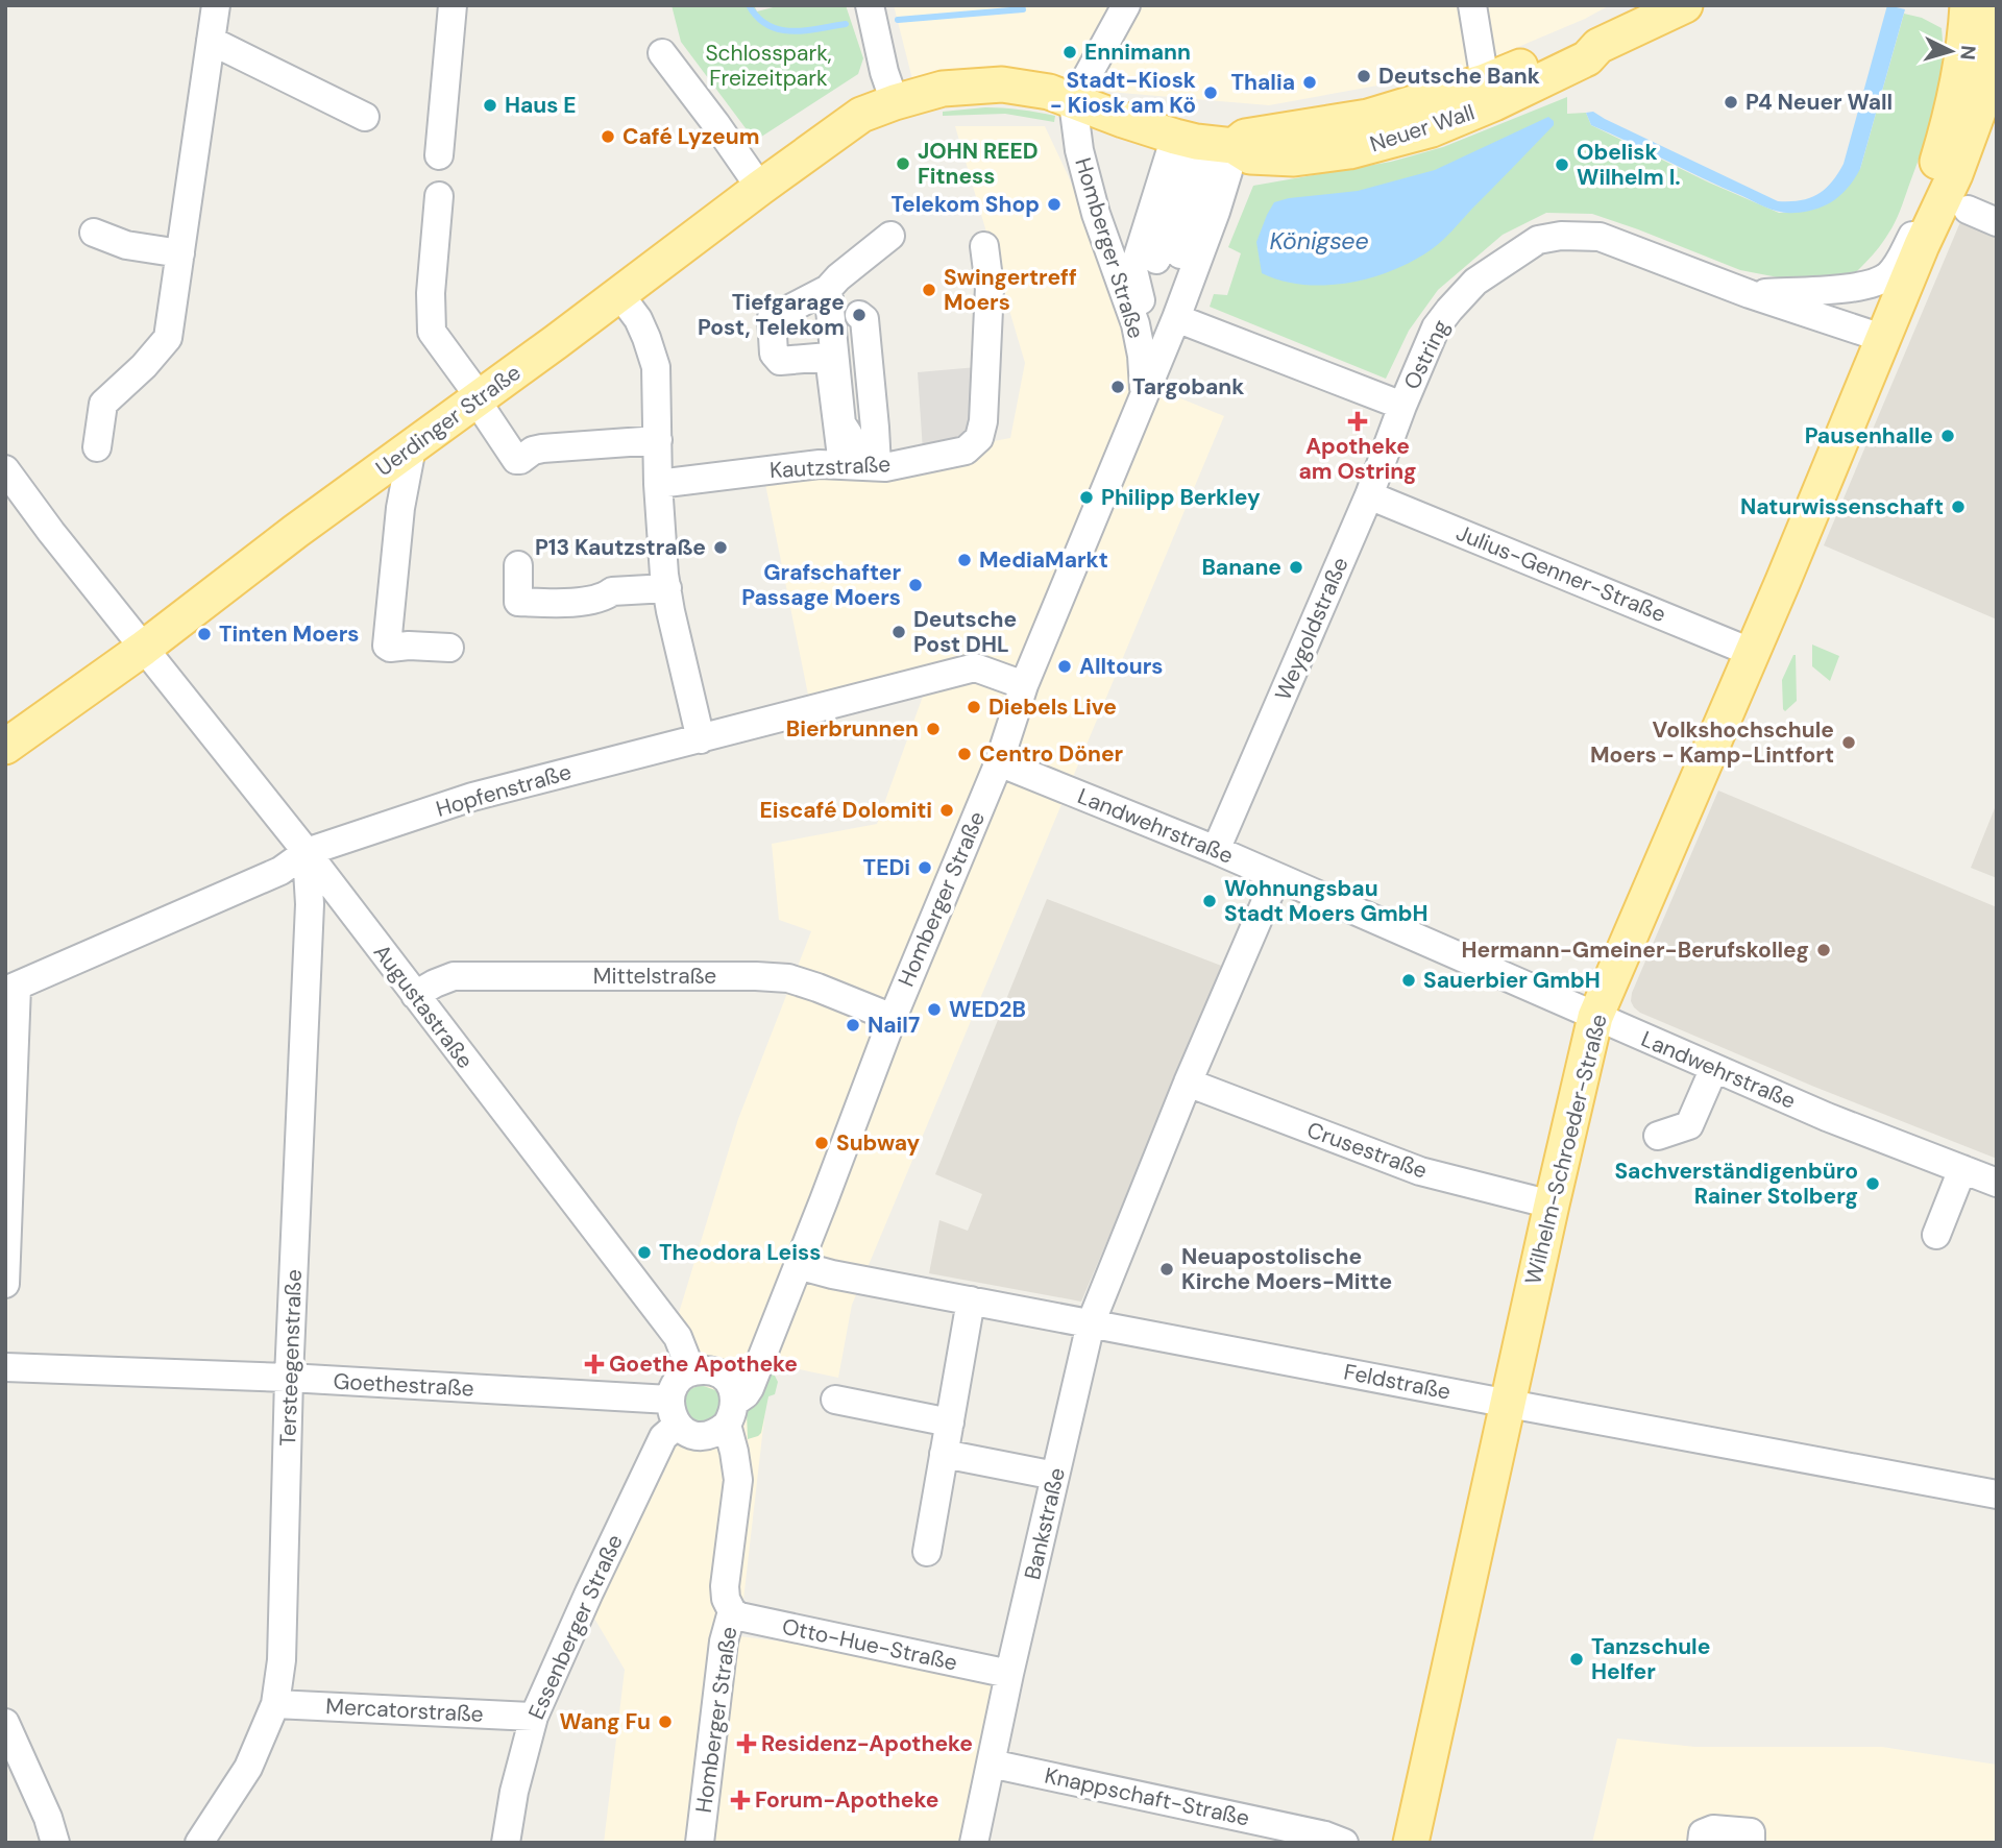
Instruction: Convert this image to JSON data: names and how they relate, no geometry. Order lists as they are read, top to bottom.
{
  "streets": {
    "main road": ["Neuer Wall", "Uerdinger Straße", "Wilhelm-Schroeder-Straße"],
    "street": [
      "Homberger Straße",
      "Ostring",
      "Kautzstraße",
      "Julius-Genner-Straße",
      "Weygoldstraße",
      "Hopfenstraße",
      "Landwehrstraße",
      "Mittelstraße",
      "Augustastraße",
      "Crusestraße",
      "Tersteegenstraße",
      "Feldstraße",
      "Goethestraße",
      "Bankstraße",
      "Essenberger Straße",
      "Otto-Hue-Straße",
      "Mercatorstraße",
      "Knappschaft-Straße"
    ]
  },
  "crossings": [
    ["Neuer Wall", "Homberger Straße"],
    ["Neuer Wall", "Uerdinger Straße"],
    ["Homberger Straße", "Ostring"],
    ["Homberger Straße", "Hopfenstraße"],
    ["Homberger Straße", "Landwehrstraße"],
    ["Homberger Straße", "Mittelstraße"],
    ["Homberger Straße", "Augustastraße"],
    ["Homberger Straße", "Feldstraße"],
    ["Homberger Straße", "Goethestraße"],
    ["Homberger Straße", "Essenberger Straße"],
    ["Homberger Straße", "Otto-Hue-Straße"],
    ["Ostring", "Weygoldstraße"],
    ["Ostring", "Wilhelm-Schroeder-Straße"],
    ["Uerdinger Straße", "Augustastraße"],
    ["Julius-Genner-Straße", "Weygoldstraße"],
    ["Julius-Genner-Straße", "Wilhelm-Schroeder-Straße"],
    ["Weygoldstraße", "Landwehrstraße"],
    ["Hopfenstraße", "Augustastraße"],
    ["Hopfenstraße", "Tersteegenstraße"],
    ["Landwehrstraße", "Wilhelm-Schroeder-Straße"],
    ["Landwehrstraße", "Bankstraße"],
    ["Mittelstraße", "Augustastraße"],
    ["Augustastraße", "Tersteegenstraße"],
    ["Augustastraße", "Goethestraße"],
    ["Augustastraße", "Essenberger Straße"],
    ["Wilhelm-Schroeder-Straße", "Crusestraße"],
    ["Wilhelm-Schroeder-Straße", "Feldstraße"],
    ["Crusestraße", "Bankstraße"],
    ["Tersteegenstraße", "Goethestraße"],
    ["Tersteegenstraße", "Mercatorstraße"],
    ["Feldstraße", "Bankstraße"],
    ["Goethestraße", "Essenberger Straße"],
    ["Bankstraße", "Otto-Hue-Straße"],
    ["Bankstraße", "Knappschaft-Straße"],
    ["Essenberger Straße", "Mercatorstraße"]
  ],
  "water": ["Königsee"],
  "parks": ["Schlosspark, Freizeitpark"],
  "places": {
    "other": [
      "Ennimann",
      "Deutsche Bank",
      "Thalia",
      "Stadt-Kiosk - Kiosk am Kö",
      "P4 Neuer Wall",
      "Haus E",
      "Café Lyzeum",
      "JOHN REED Fitness",
      "Obelisk Wilhelm I.",
      "Telekom Shop",
      "Swingertreff Moers",
      "Tiefgarage Post, Telekom",
      "Targobank",
      "Pausenhalle",
      "Philipp Berkley",
      "Naturwissenschaft",
      "P13 Kautzstraße",
      "MediaMarkt",
      "Banane",
      "Grafschafter Passage Moers",
      "Deutsche Post DHL",
      "Tinten Moers",
      "Alltours",
      "Diebels Live",
      "Bierbrunnen",
      "Volkshochschule Moers - Kamp-Lintfort",
      "Centro Döner",
      "Eiscafé Dolomiti",
      "TEDi",
      "Wohnungsbau Stadt Moers GmbH",
      "Hermann-Gmeiner-Berufskolleg",
      "Sauerbier GmbH",
      "WED2B",
      "Nail7",
      "Subway",
      "Sachverständigenbüro Rainer Stolberg",
      "Theodora Leiss",
      "Neuapostolische Kirche Moers-Mitte",
      "Tanzschule Helfer",
      "Wang Fu"
    ],
    "health": [
      "Apotheke am Ostring",
      "Goethe Apotheke",
      "Residenz-Apotheke",
      "Forum-Apotheke"
    ]
  },
  "north": "right"
}
